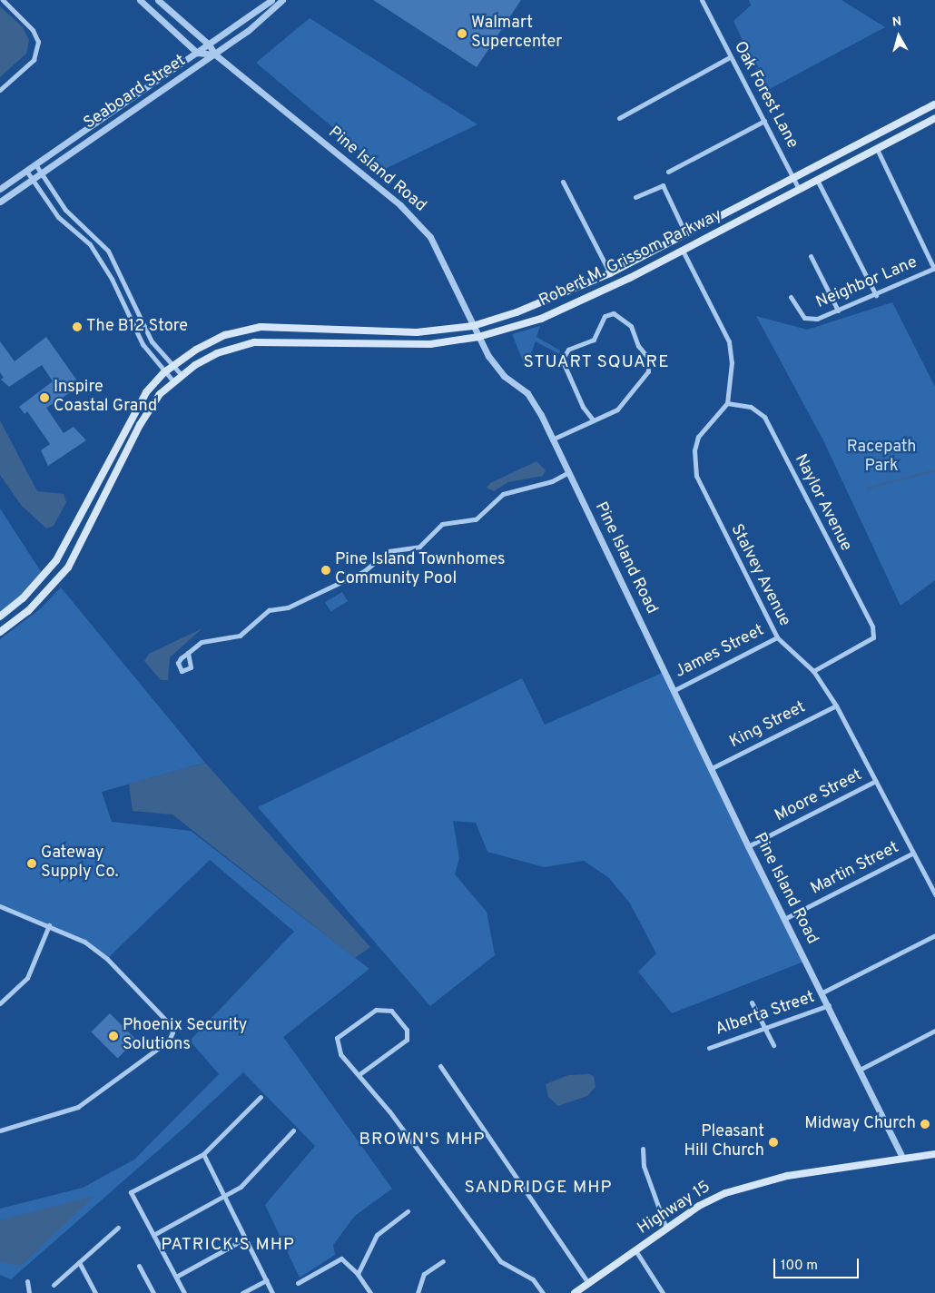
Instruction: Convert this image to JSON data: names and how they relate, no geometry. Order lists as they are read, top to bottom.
{
  "streets": {
    "main road": ["Robert M. Grissom Parkway", "Highway 15"],
    "street": [
      "Seaboard Street",
      "Oak Forest Lane",
      "Pine Island Road",
      "Neighbor Lane",
      "Naylor Avenue",
      "Stalvey Avenue",
      "James Street",
      "King Street",
      "Moore Street",
      "Martin Street",
      "Alberta Street"
    ]
  },
  "crossings": [
    ["Seaboard Street", "Pine Island Road"],
    ["Oak Forest Lane", "Robert M. Grissom Parkway"],
    ["Pine Island Road", "Robert M. Grissom Parkway"],
    ["Pine Island Road", "James Street"],
    ["Pine Island Road", "King Street"],
    ["Pine Island Road", "Moore Street"],
    ["Pine Island Road", "Martin Street"],
    ["Pine Island Road", "Alberta Street"],
    ["Pine Island Road", "Highway 15"],
    ["Robert M. Grissom Parkway", "Stalvey Avenue"],
    ["Naylor Avenue", "Stalvey Avenue"],
    ["Stalvey Avenue", "James Street"],
    ["Stalvey Avenue", "King Street"],
    ["Stalvey Avenue", "Moore Street"],
    ["Stalvey Avenue", "Martin Street"]
  ],
  "districts": [
    "STUART SQUARE",
    "BROWN'S MHP",
    "SANDRIDGE MHP",
    "PATRICK'S MHP"
  ],
  "parks": ["Racepath Park"],
  "places": [
    "Walmart Supercenter",
    "The B12 Store",
    "Inspire Coastal Grand",
    "Pine Island Townhomes Community Pool",
    "Gateway Supply Co.",
    "Phoenix Security Solutions",
    "Midway Church",
    "Pleasant Hill Church"
  ],
  "scale_bar": "100 m",
  "north": "top"
}
